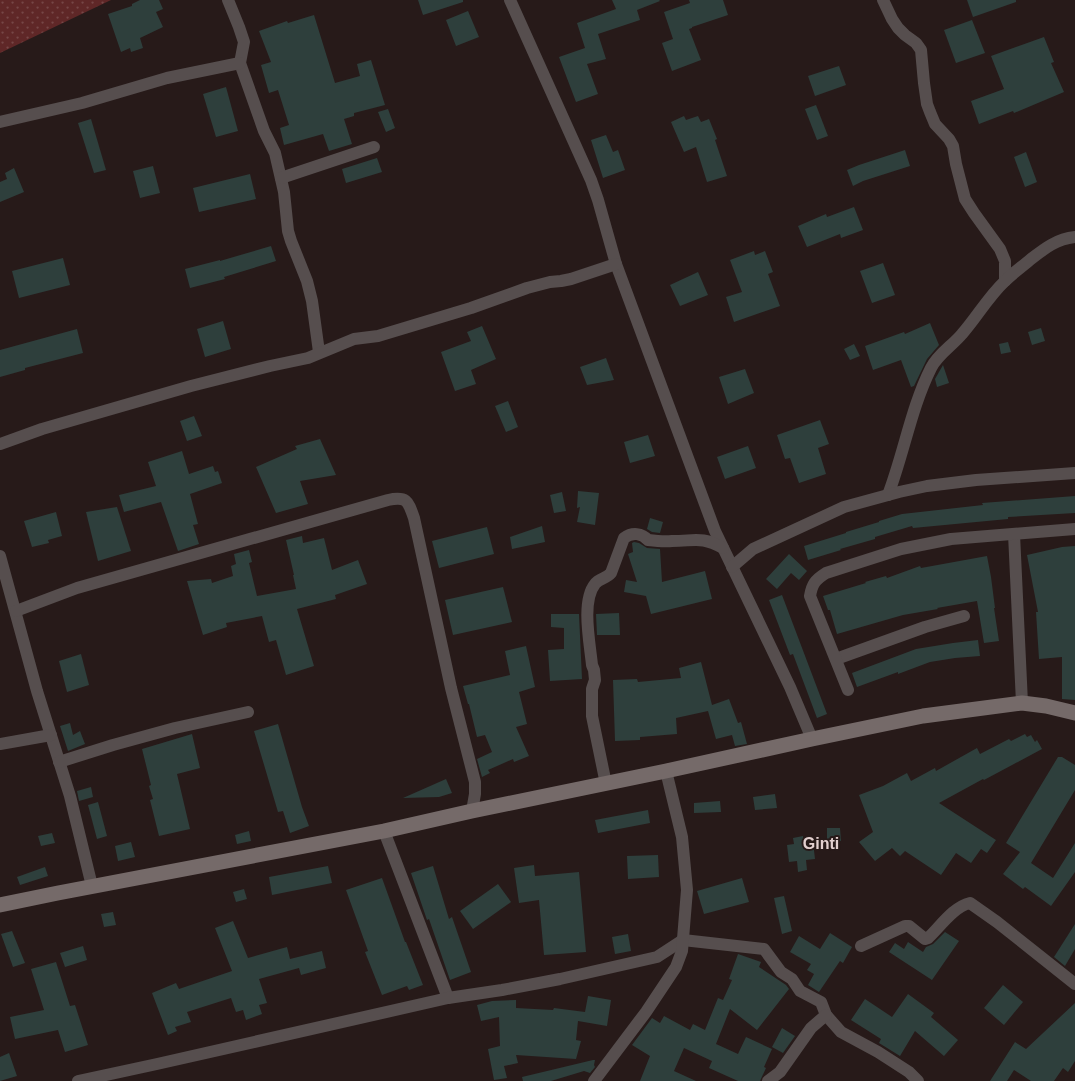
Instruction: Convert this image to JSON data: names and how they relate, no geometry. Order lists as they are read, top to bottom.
{
  "districts": ["Ginti"]
}
